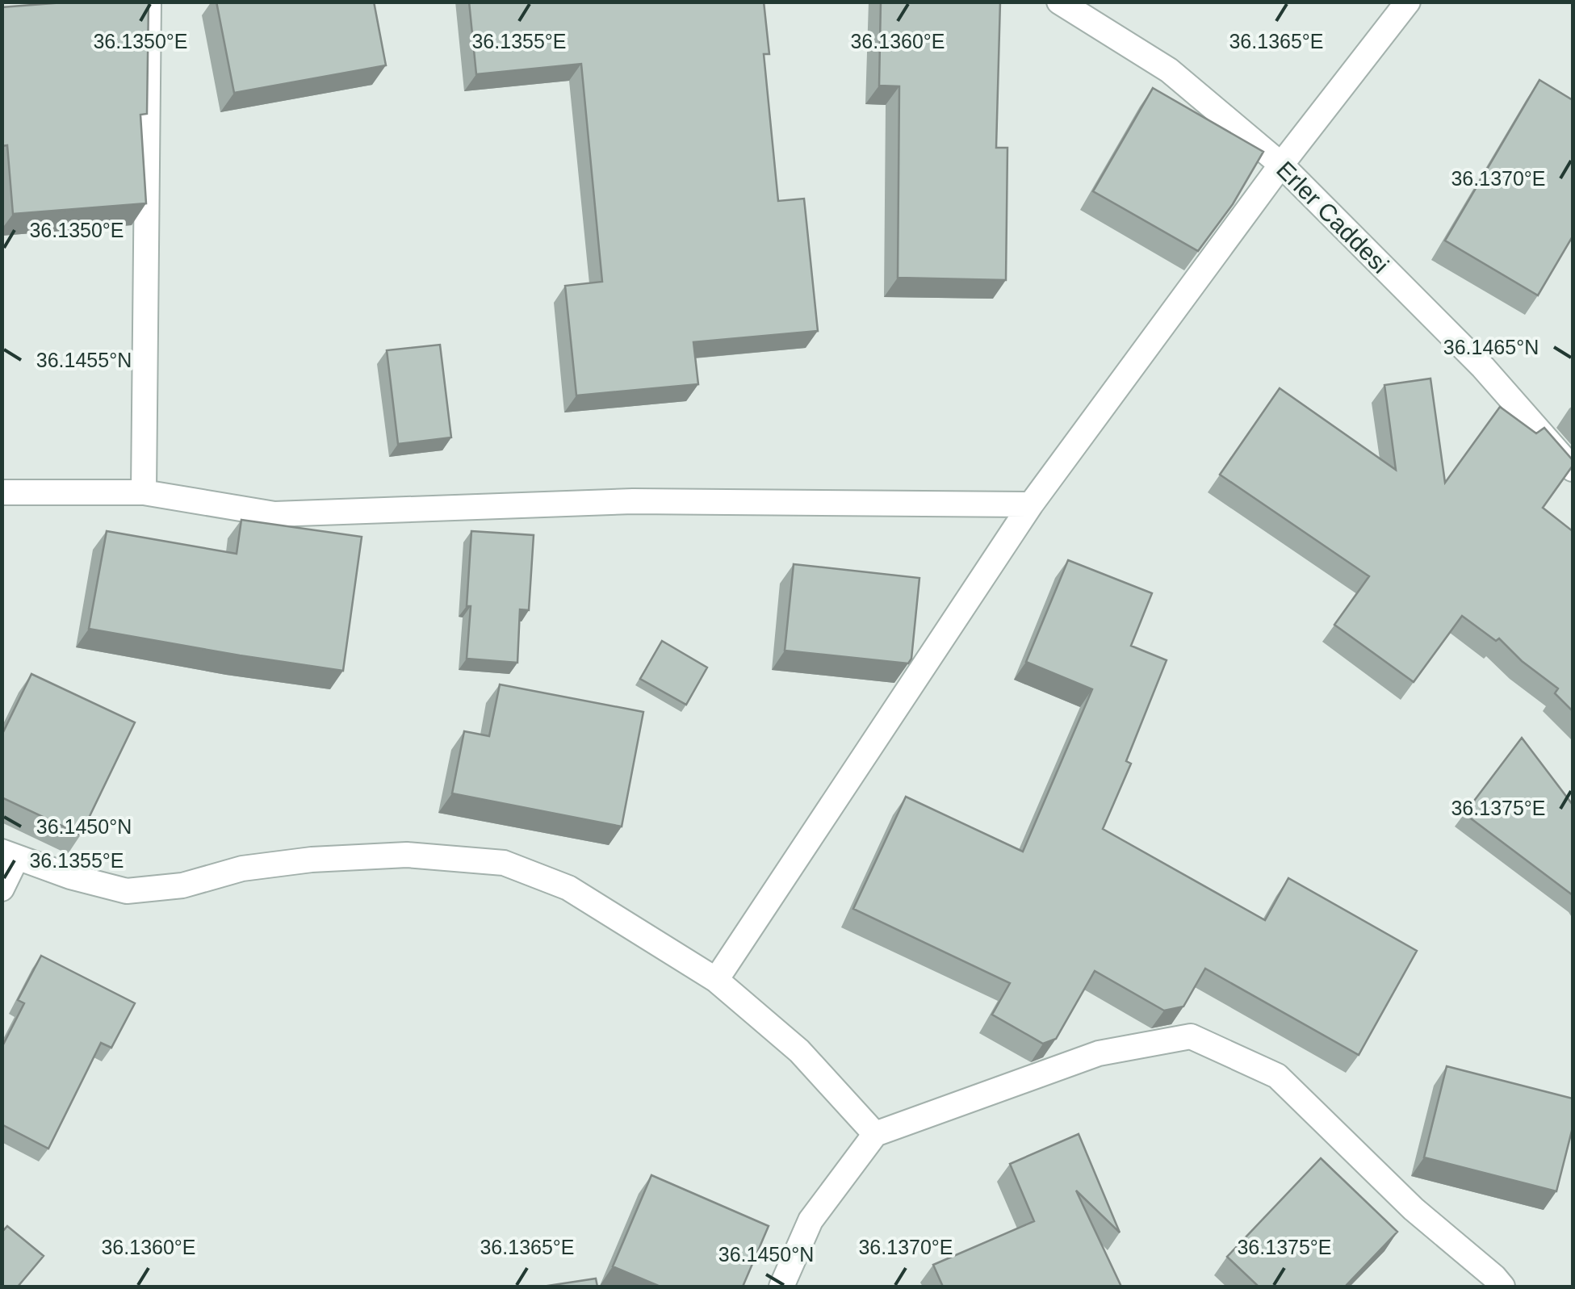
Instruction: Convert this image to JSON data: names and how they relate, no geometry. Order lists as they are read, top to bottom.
{
  "streets": {
    "street": ["Erler Caddesi"]
  },
  "coordinates": [
    "36.1350°E",
    "36.1355°E",
    "36.1360°E",
    "36.1365°E",
    "36.1370°E",
    "36.1465°N",
    "36.1455°N",
    "36.1375°E",
    "36.1450°N"
  ]
}
